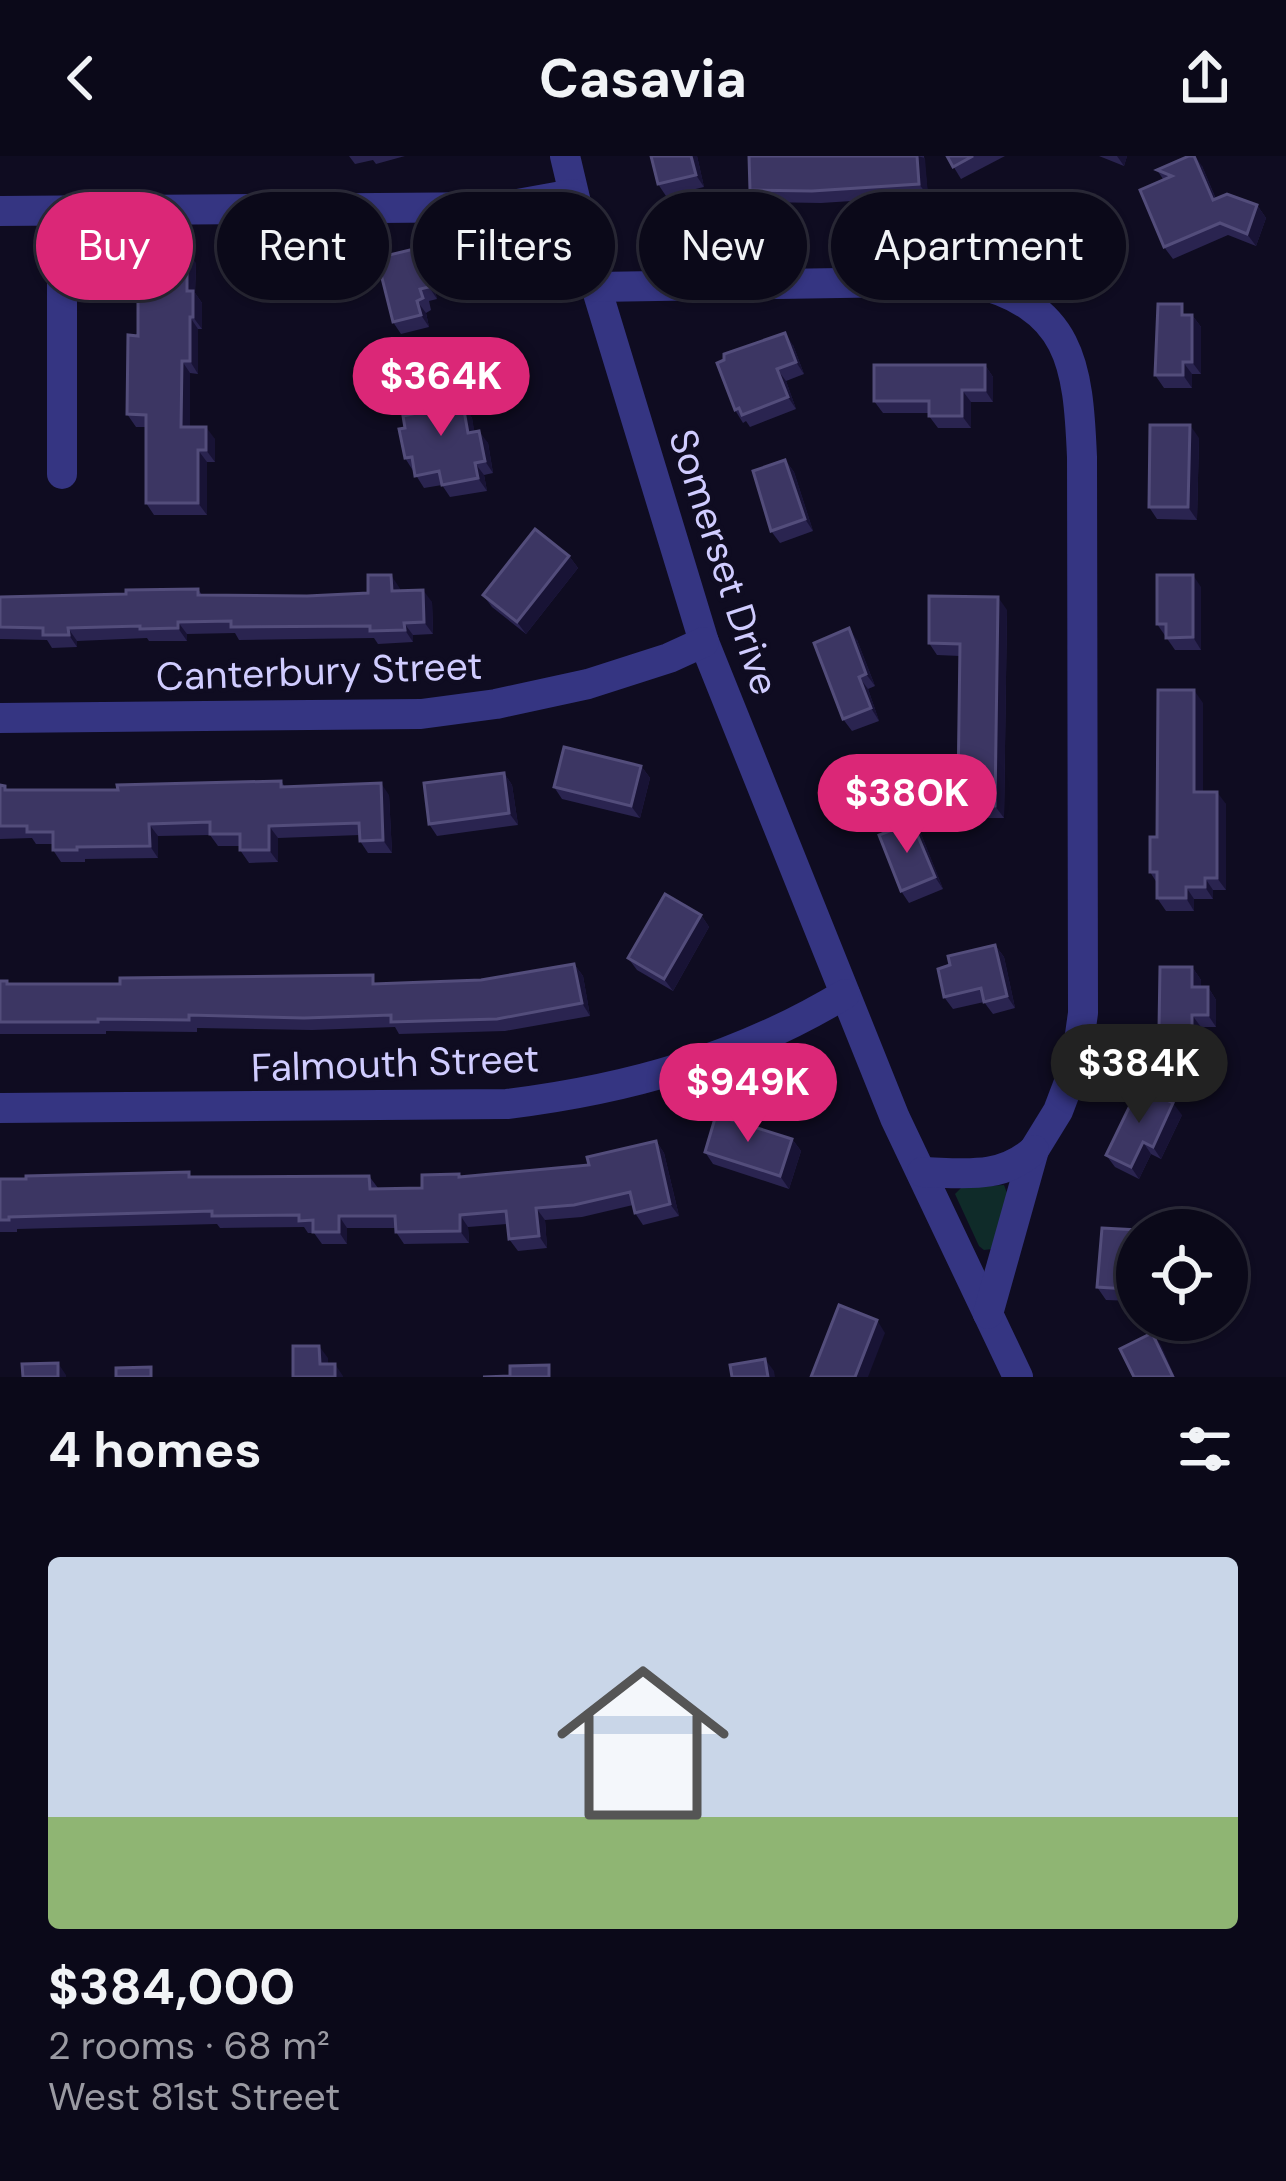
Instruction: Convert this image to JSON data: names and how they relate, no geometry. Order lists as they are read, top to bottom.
{
  "streets": {
    "street": ["Somerset Drive", "Canterbury Street", "Falmouth Street"]
  },
  "crossings": [
    ["Somerset Drive", "Canterbury Street"],
    ["Somerset Drive", "Falmouth Street"]
  ],
  "page": {
    "header": "Casavia",
    "chip": [
      "Buy",
      "Rent",
      "Filters",
      "New",
      "Apartment"
    ],
    "price": [
      "$364K",
      "$380K",
      "$384K",
      "$949K"
    ],
    "heading": "4 homes",
    "list": [
      {
        "name": "$384,000",
        "note": "2 rooms · 68 m² · West 81st Street"
      }
    ]
  }
}
